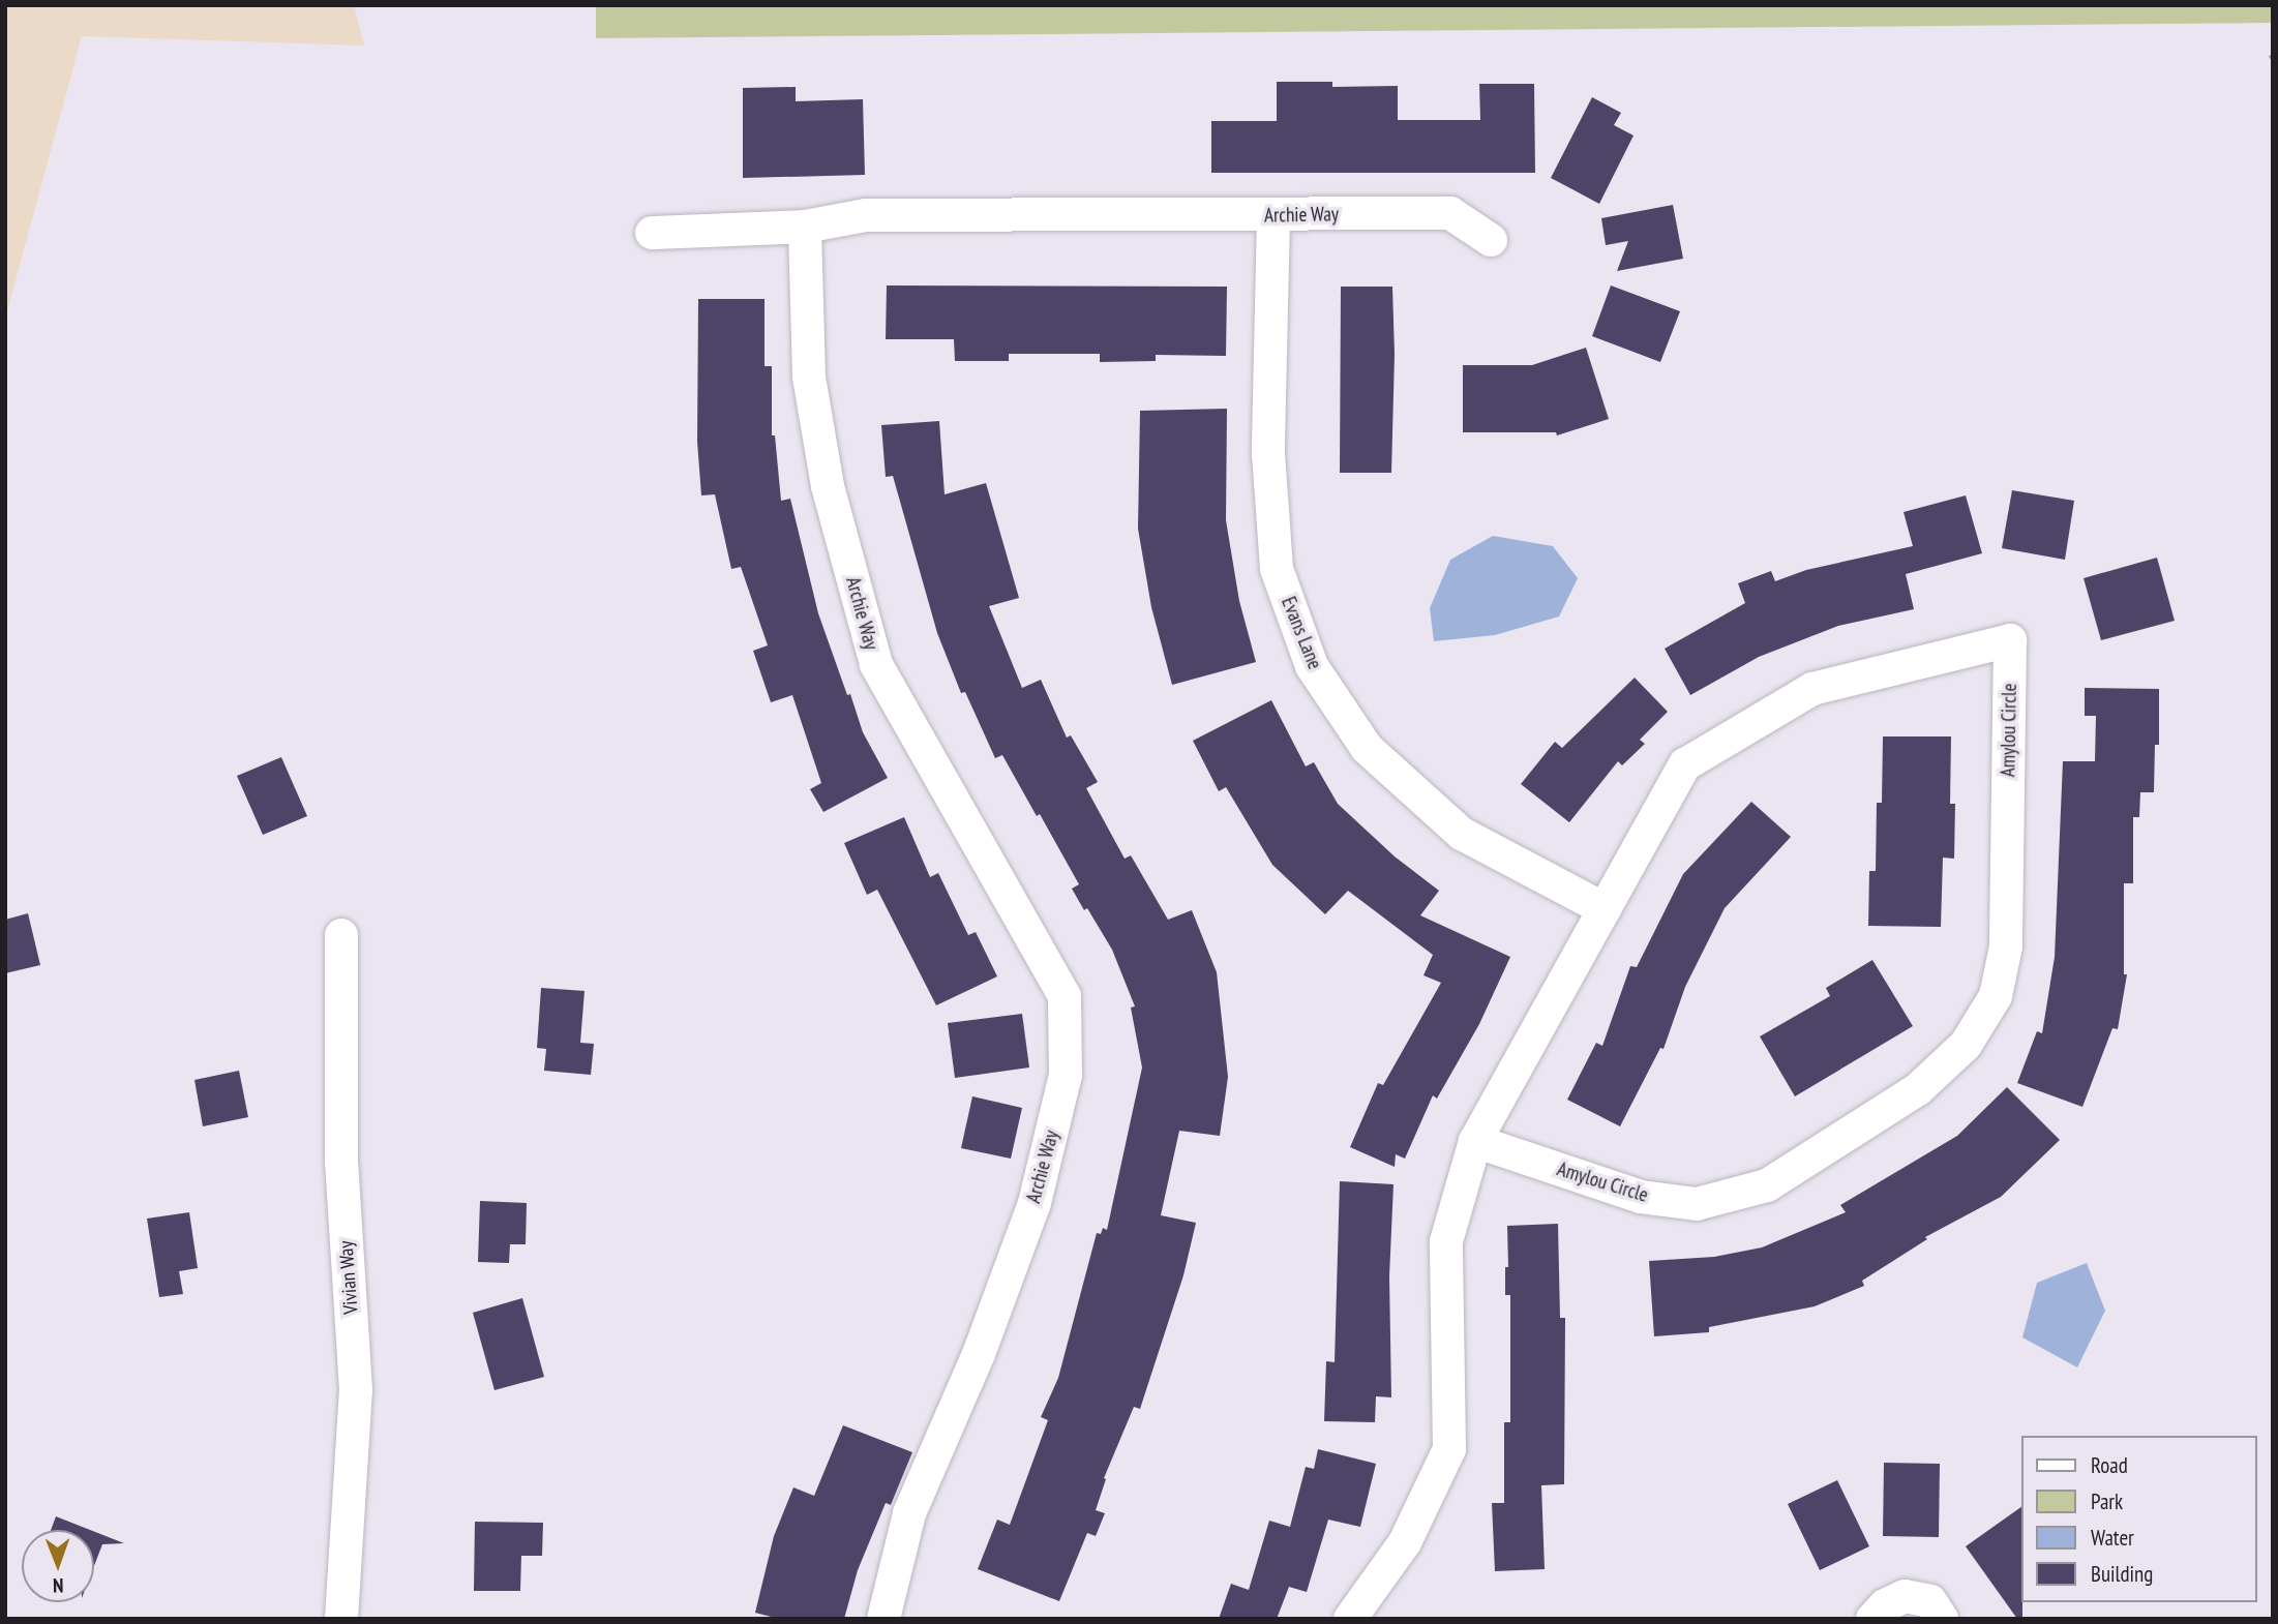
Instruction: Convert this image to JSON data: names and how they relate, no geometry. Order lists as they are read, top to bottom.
{
  "streets": {
    "street": [
      "Archie Way",
      "Evans Lane",
      "Amylou Circle",
      "Vivian Way"
    ]
  },
  "crossings": [
    ["Archie Way", "Evans Lane"],
    ["Evans Lane", "Amylou Circle"]
  ],
  "legend": [
    "Road",
    "Park",
    "Water",
    "Building"
  ],
  "north": "bottom"
}
